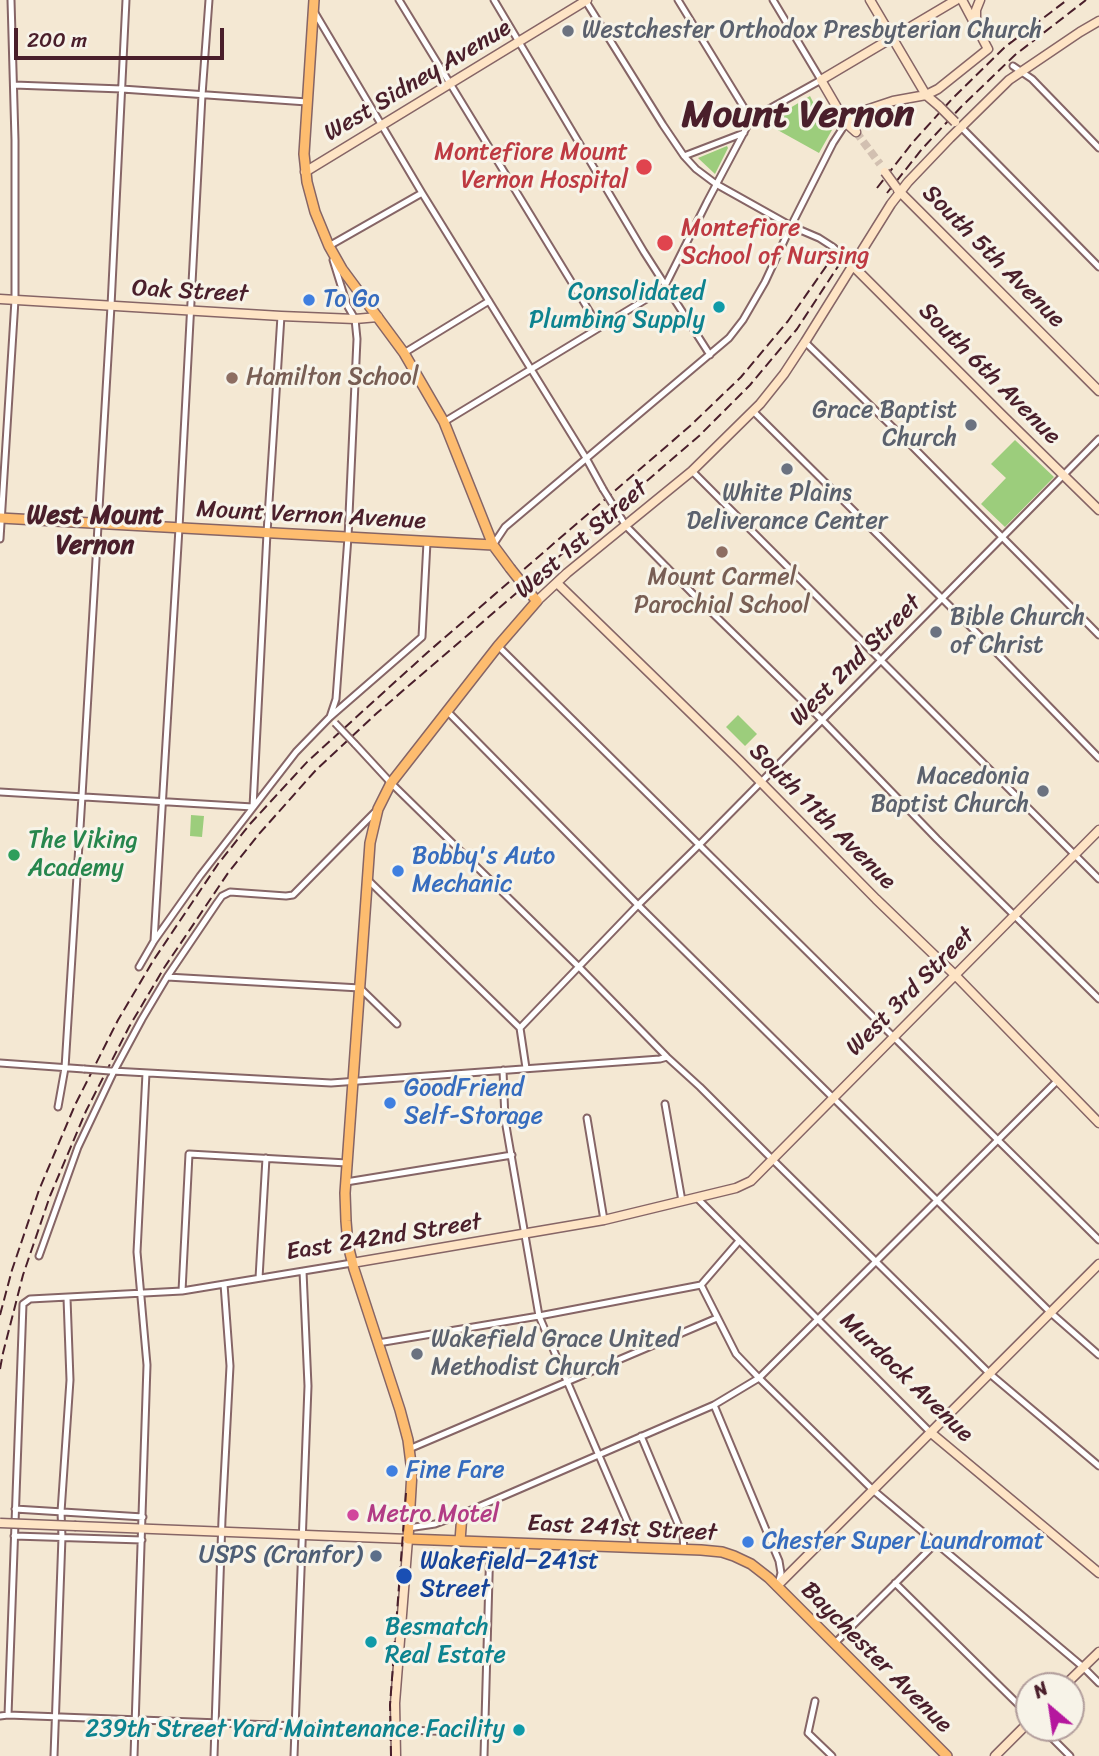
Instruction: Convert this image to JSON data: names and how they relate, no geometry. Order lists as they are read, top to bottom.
{
  "streets": {
    "main road": [
      "Mount Vernon Avenue",
      "West 1st Street",
      "East 241st Street",
      "Baychester Avenue"
    ],
    "street": [
      "West Sidney Avenue",
      "South 5th Avenue",
      "Oak Street",
      "South 6th Avenue",
      "West 2nd Street",
      "South 11th Avenue",
      "West 3rd Street",
      "East 242nd Street",
      "Murdock Avenue"
    ]
  },
  "crossings": [
    ["South 5th Avenue", "West 1st Street"],
    ["South 6th Avenue", "West 1st Street"],
    ["South 6th Avenue", "West 2nd Street"],
    ["West 1st Street", "South 11th Avenue"],
    ["West 1st Street", "East 242nd Street"],
    ["West 1st Street", "East 241st Street"],
    ["West 2nd Street", "South 11th Avenue"],
    ["South 11th Avenue", "West 3rd Street"],
    ["West 3rd Street", "East 242nd Street"],
    ["East 242nd Street", "Murdock Avenue"],
    ["East 241st Street", "Baychester Avenue"]
  ],
  "districts": ["Mount Vernon", "West Mount Vernon"],
  "places": [
    "Westchester Orthodox Presbyterian Church",
    "Montefiore Mount Vernon Hospital",
    "Montefiore School of Nursing",
    "To Go",
    "Consolidated Plumbing Supply",
    "Hamilton School",
    "Grace Baptist Church",
    "White Plains Deliverance Center",
    "Mount Carmel Parochial School",
    "Bible Church of Christ",
    "Macedonia Baptist Church",
    "The Viking Academy",
    "Bobby's Auto Mechanic",
    "GoodFriend Self-Storage",
    "Wakefield Grace United Methodist Church",
    "Fine Fare",
    "Metro Motel",
    "Chester Super Laundromat",
    "USPS (Cranfor)",
    "Wakefield–241st Street",
    "Besmatch Real Estate",
    "239th Street Yard Maintenance Facility"
  ],
  "scale_bar": "200 m",
  "north": "top left"
}
